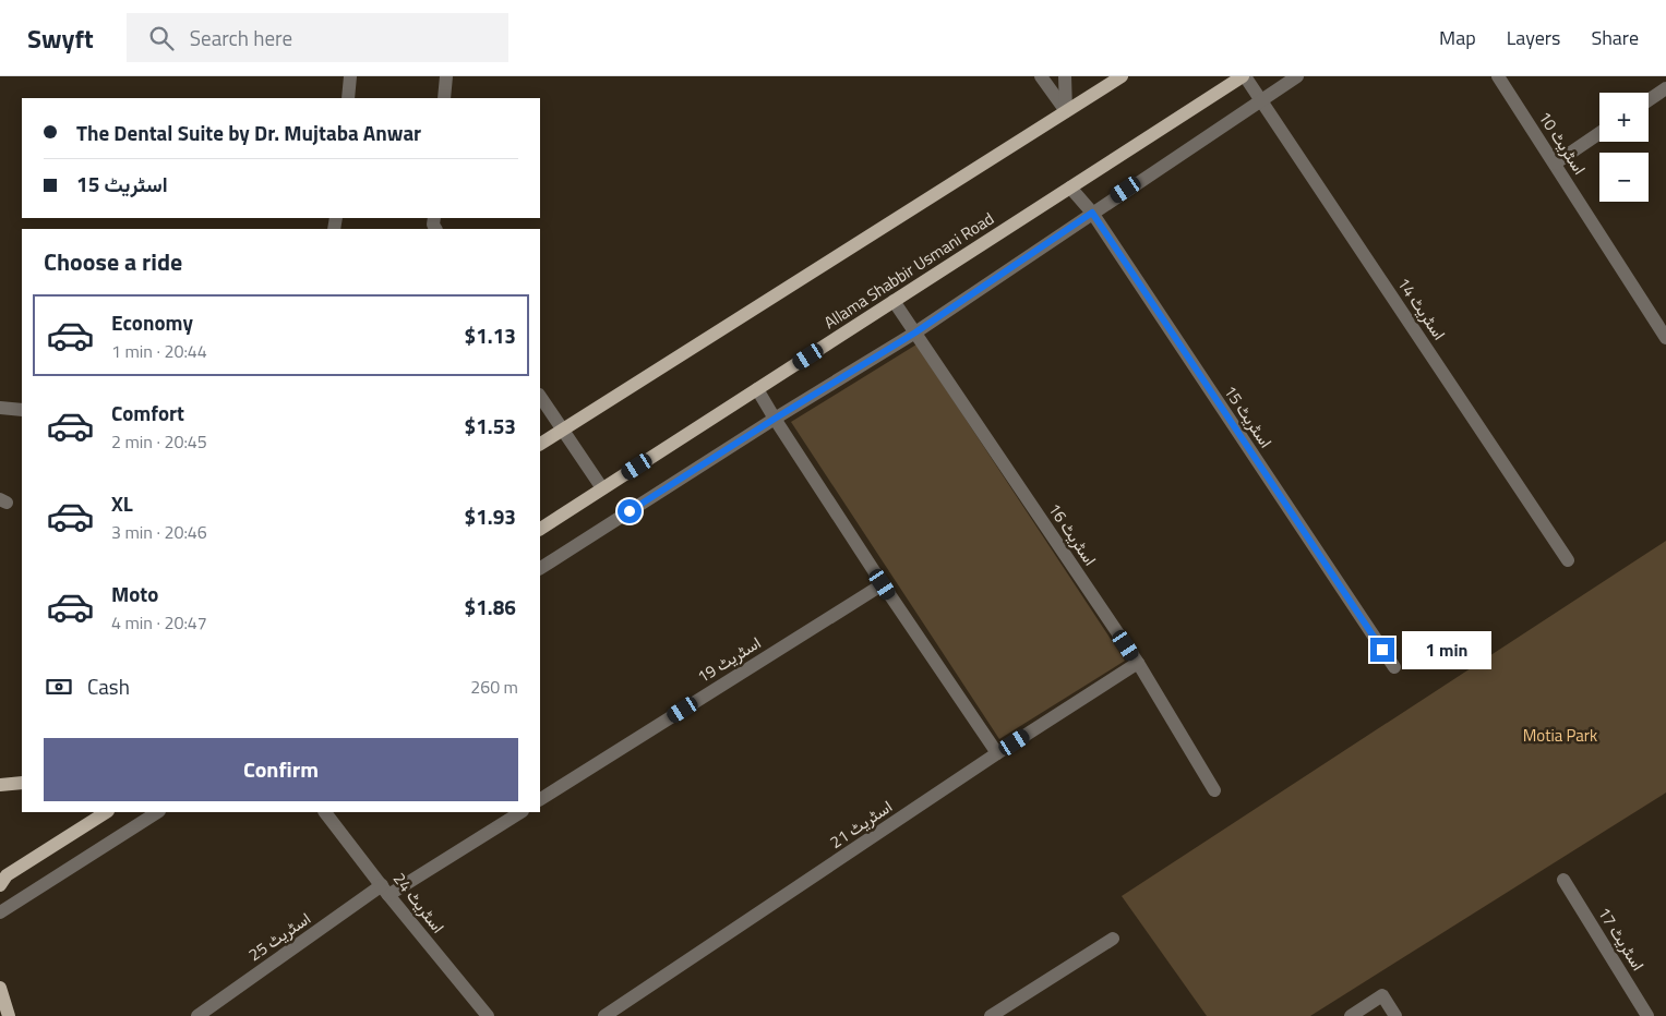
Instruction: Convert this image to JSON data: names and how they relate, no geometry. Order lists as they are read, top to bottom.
{
  "streets": {
    "main road": ["Allama Shabbir Usmani Road"],
    "street": [
      "اسٹریٹ 10",
      "اسٹریٹ 14",
      "اسٹریٹ 15",
      "اسٹریٹ 16",
      "اسٹریٹ 19",
      "اسٹریٹ 21",
      "اسٹریٹ 24",
      "اسٹریٹ 25",
      "اسٹریٹ 17"
    ]
  },
  "crossings": [
    ["Allama Shabbir Usmani Road", "اسٹریٹ 14"],
    ["Allama Shabbir Usmani Road", "اسٹریٹ 15"],
    ["Allama Shabbir Usmani Road", "اسٹریٹ 16"],
    ["اسٹریٹ 16", "اسٹریٹ 21"],
    ["اسٹریٹ 24", "اسٹریٹ 25"]
  ],
  "parks": ["Motia Park"],
  "page": {
    "header": "Swyft",
    "search": "Search here",
    "nav": ["Map", "Layers", "Share"],
    "map_buttons": ["+", "−"],
    "banner": ["The Dental Suite by Dr. Mujtaba Anwar", "اسٹریٹ 15"],
    "heading": "Choose a ride",
    "list": [
      {
        "name": "Economy",
        "note": "1 min · 20:44",
        "value": "$1.13"
      },
      {
        "name": "Comfort",
        "note": "2 min · 20:45",
        "value": "$1.53"
      },
      {
        "name": "XL",
        "note": "3 min · 20:46",
        "value": "$1.93"
      },
      {
        "name": "Moto",
        "note": "4 min · 20:47",
        "value": "$1.86"
      }
    ],
    "bubble": "1 min",
    "pay": ["Cash", "260 m"],
    "buttons": "Confirm"
  }
}
